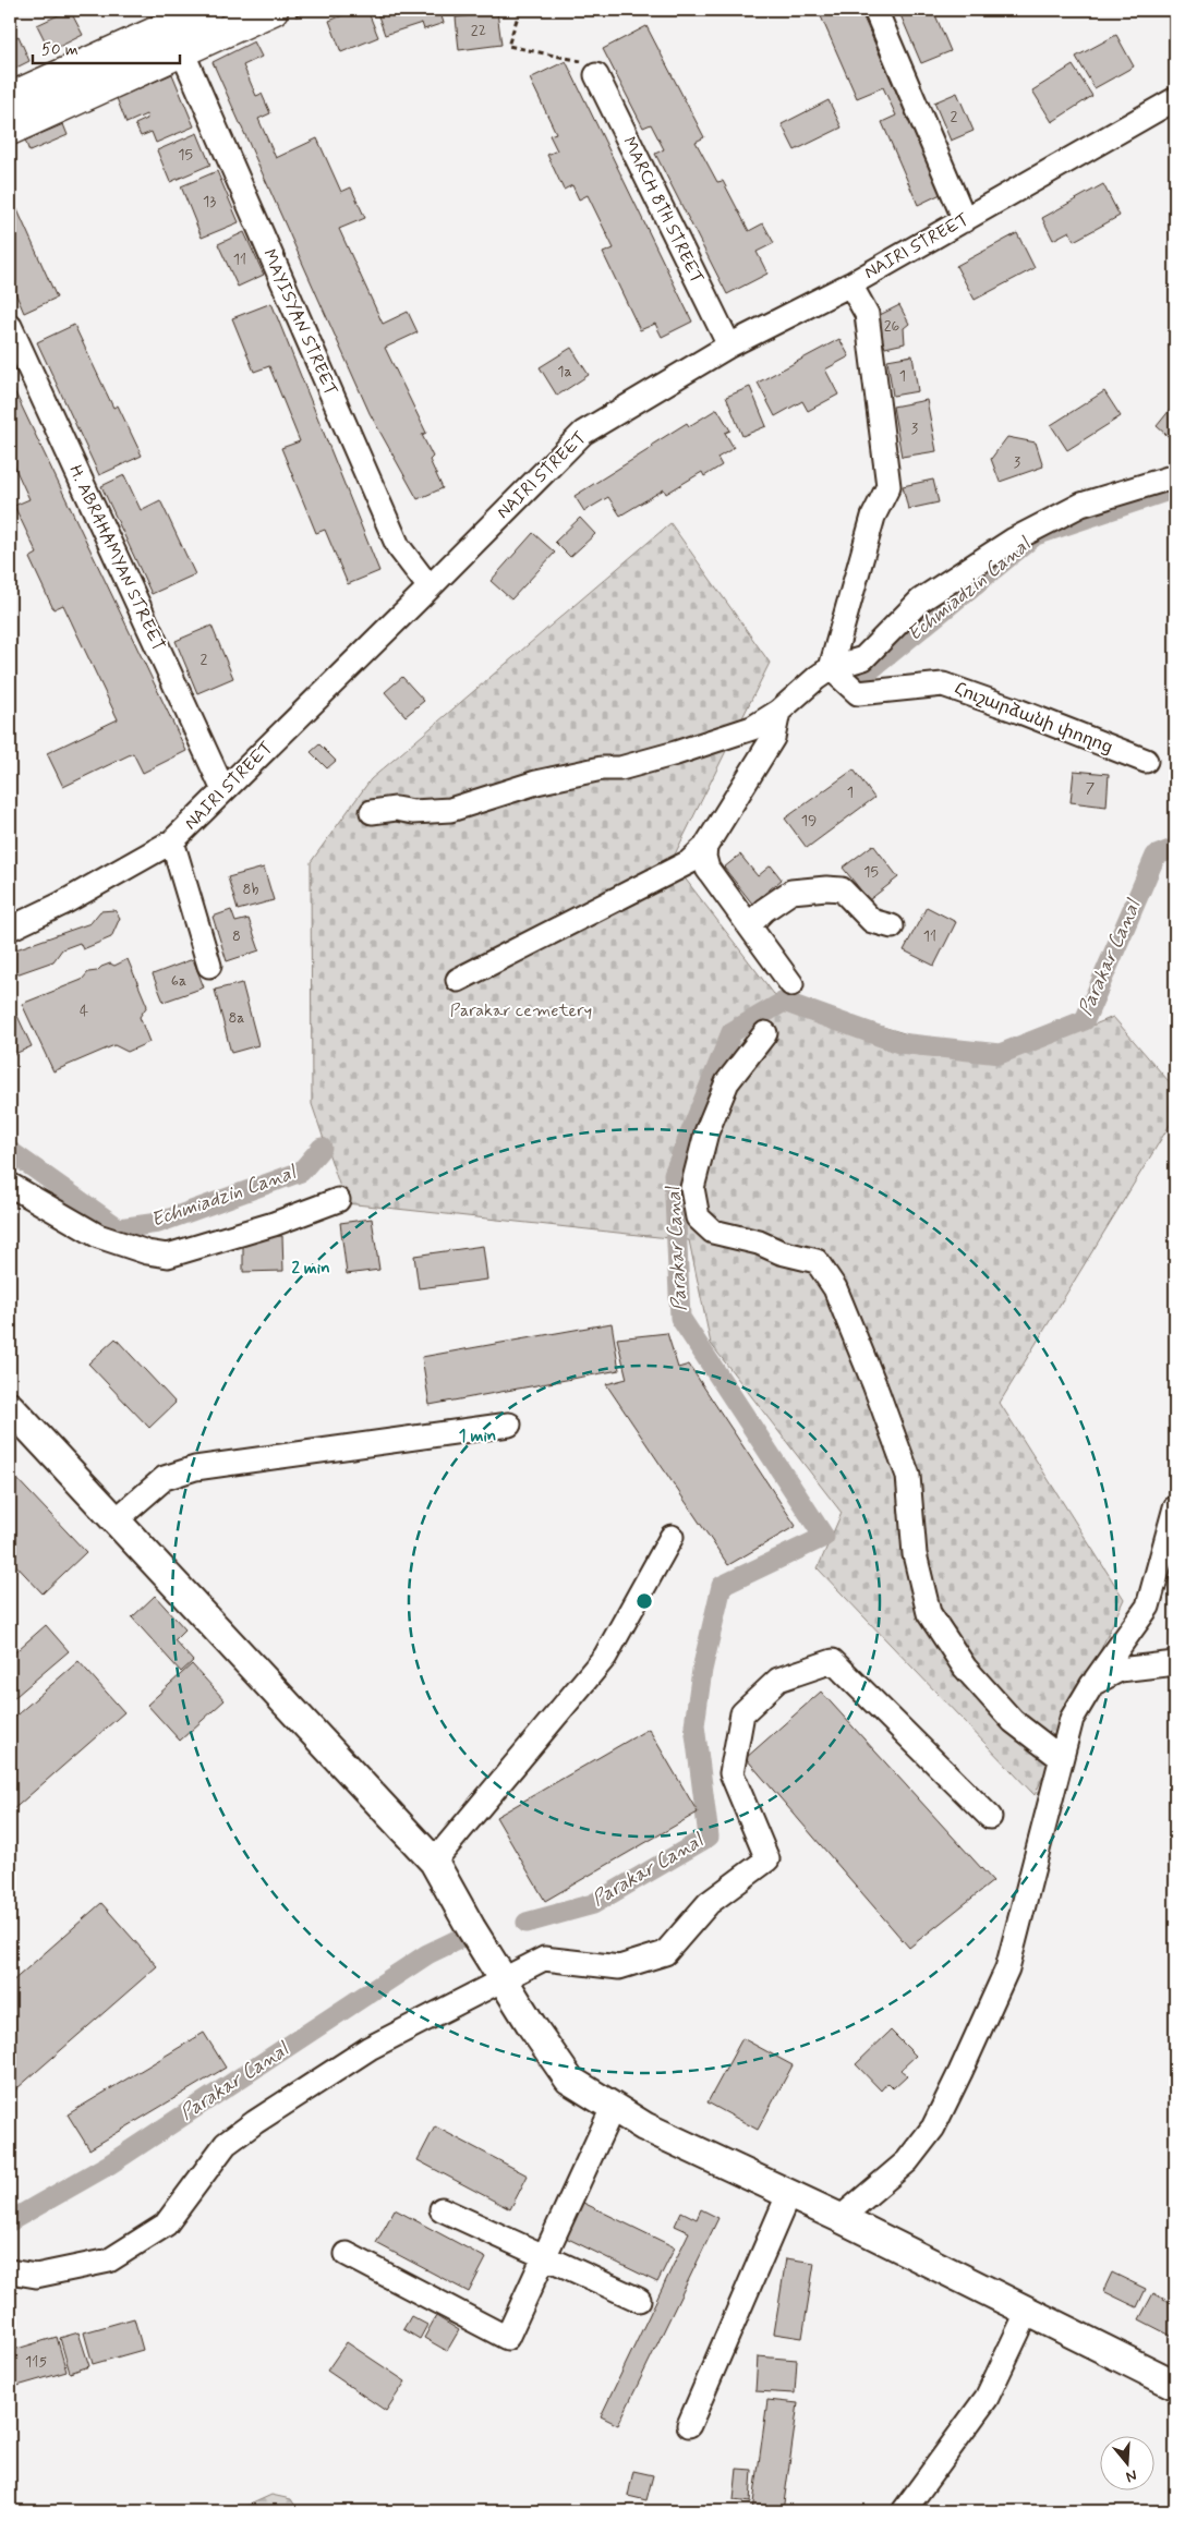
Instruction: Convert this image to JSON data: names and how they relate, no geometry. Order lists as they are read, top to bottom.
{
  "streets": {
    "street": [
      "MARCH 8TH STREET",
      "NAIRI STREET",
      "MAYISYAN STREET",
      "H. ABRAHAMYAN STREET",
      "Հուշարձանի փողոց"
    ]
  },
  "crossings": [
    ["MARCH 8TH STREET", "NAIRI STREET"],
    ["NAIRI STREET", "MAYISYAN STREET"],
    ["NAIRI STREET", "H. ABRAHAMYAN STREET"]
  ],
  "water": ["Echmiadzin Canal", "Parakar Canal"],
  "parks": ["Parakar cemetery"],
  "house_numbers": [
    "22",
    "2",
    "15",
    "13",
    "11",
    "26",
    "1a",
    "1",
    "3",
    "3",
    "2",
    "7",
    "1",
    "19",
    "15",
    "8b",
    "8",
    "11",
    "6a",
    "4",
    "8a",
    "115"
  ],
  "scale_bar": "50 m",
  "north": "bottom",
  "rings": ["2 min", "1 min"]
}
